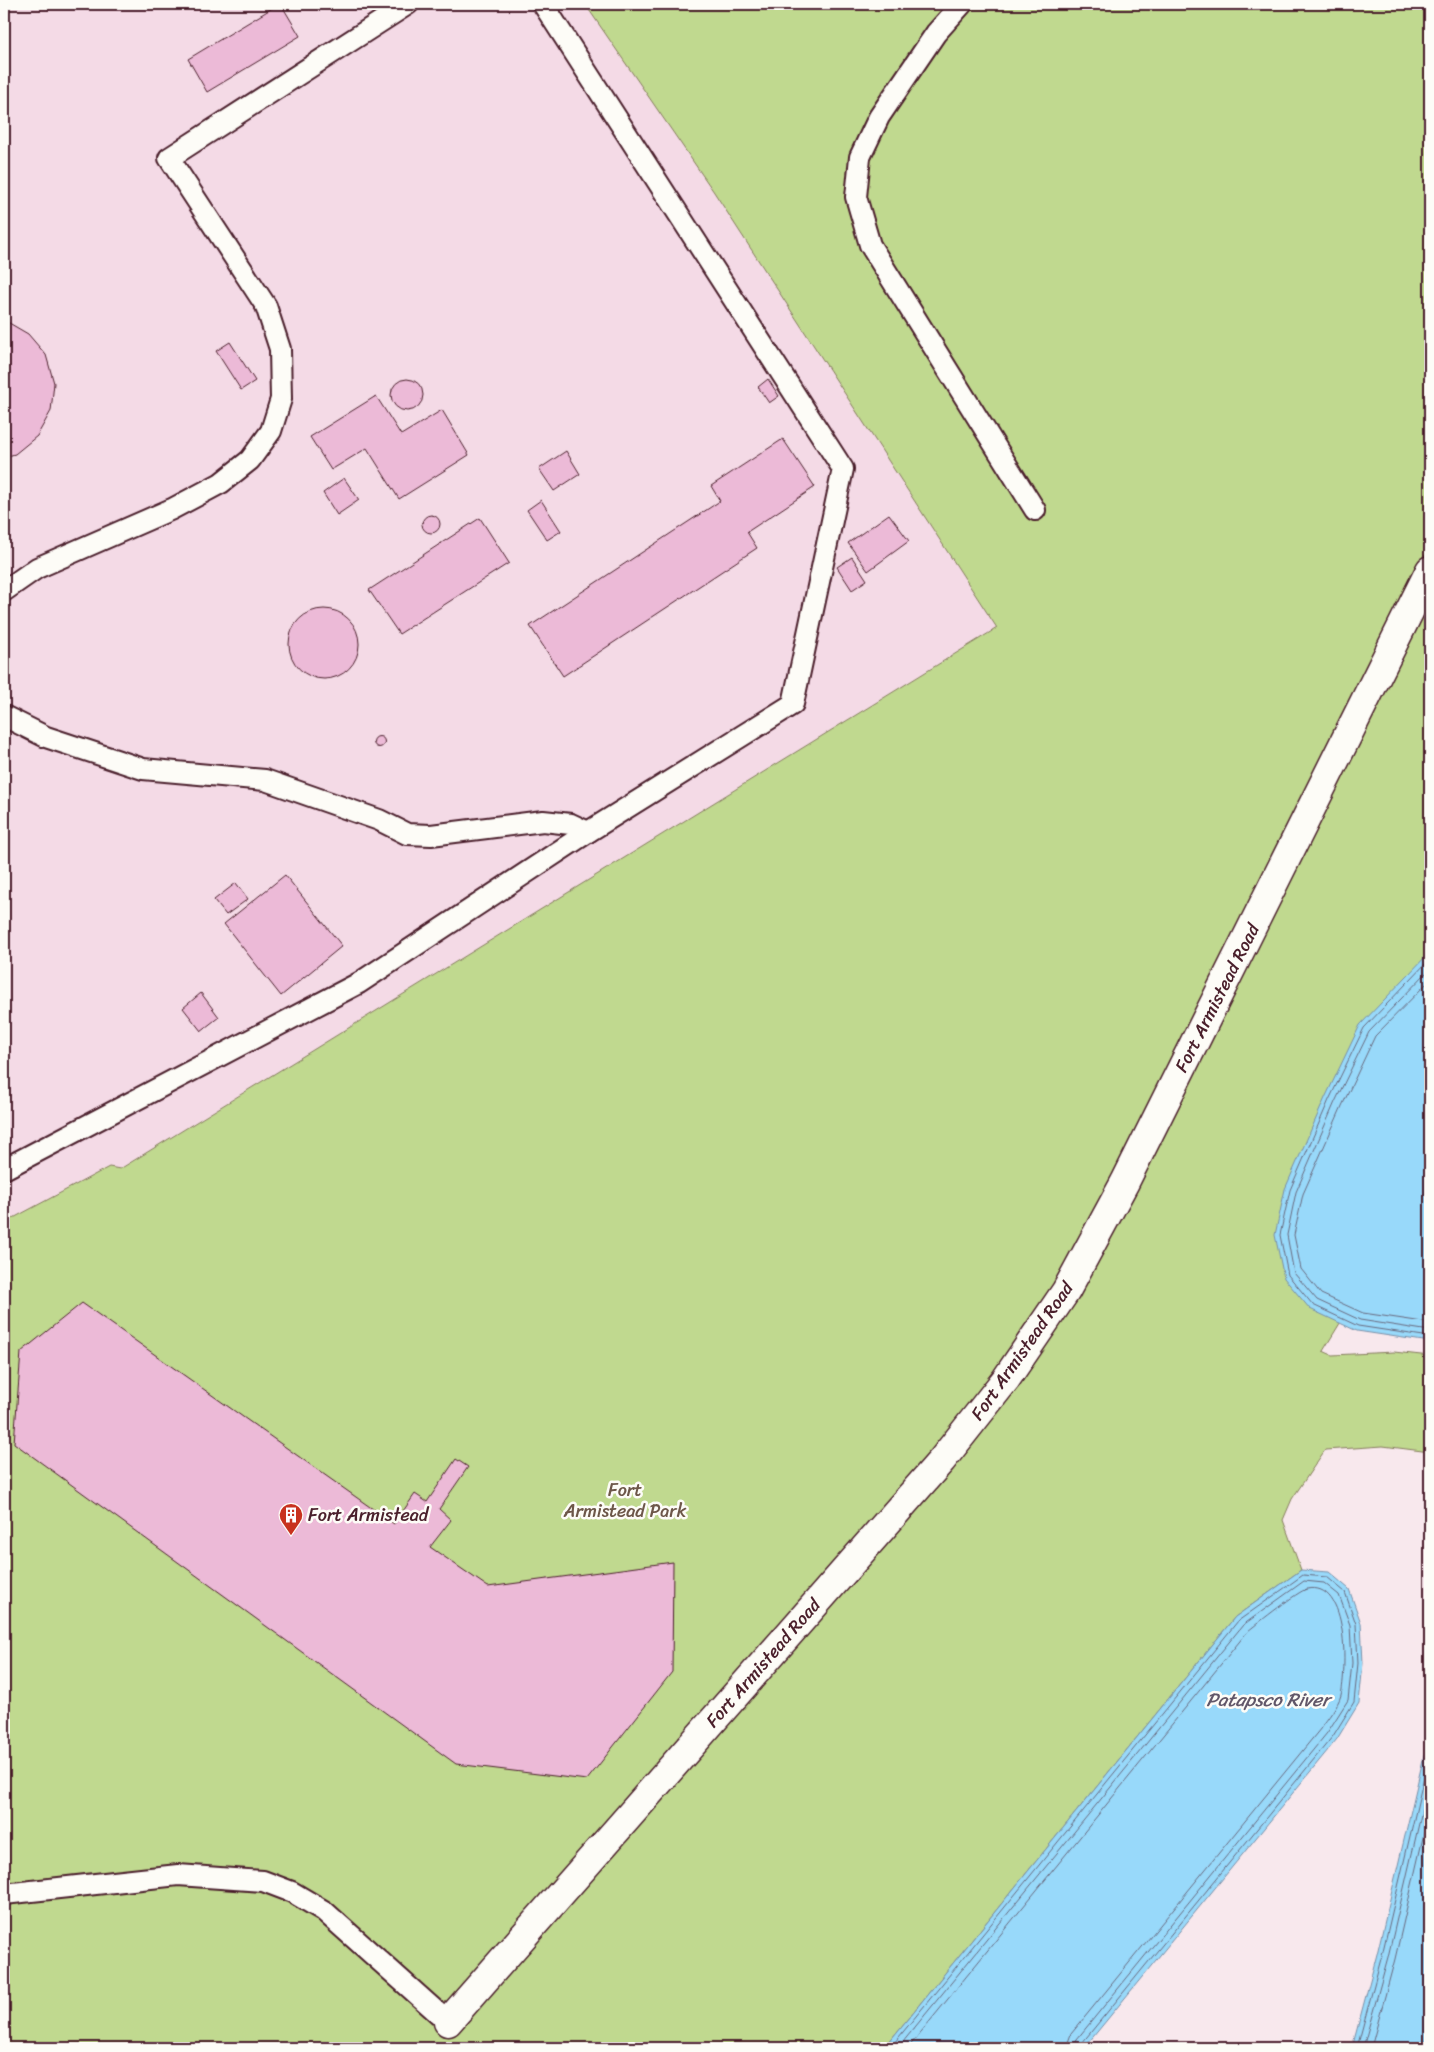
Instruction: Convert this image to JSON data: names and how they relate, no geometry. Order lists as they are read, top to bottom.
{
  "streets": {
    "street": ["Fort Armistead Road"]
  },
  "water": ["Patapsco River"],
  "parks": ["Fort Armistead Park"],
  "places": {
    "building": ["Fort Armistead"]
  }
}
